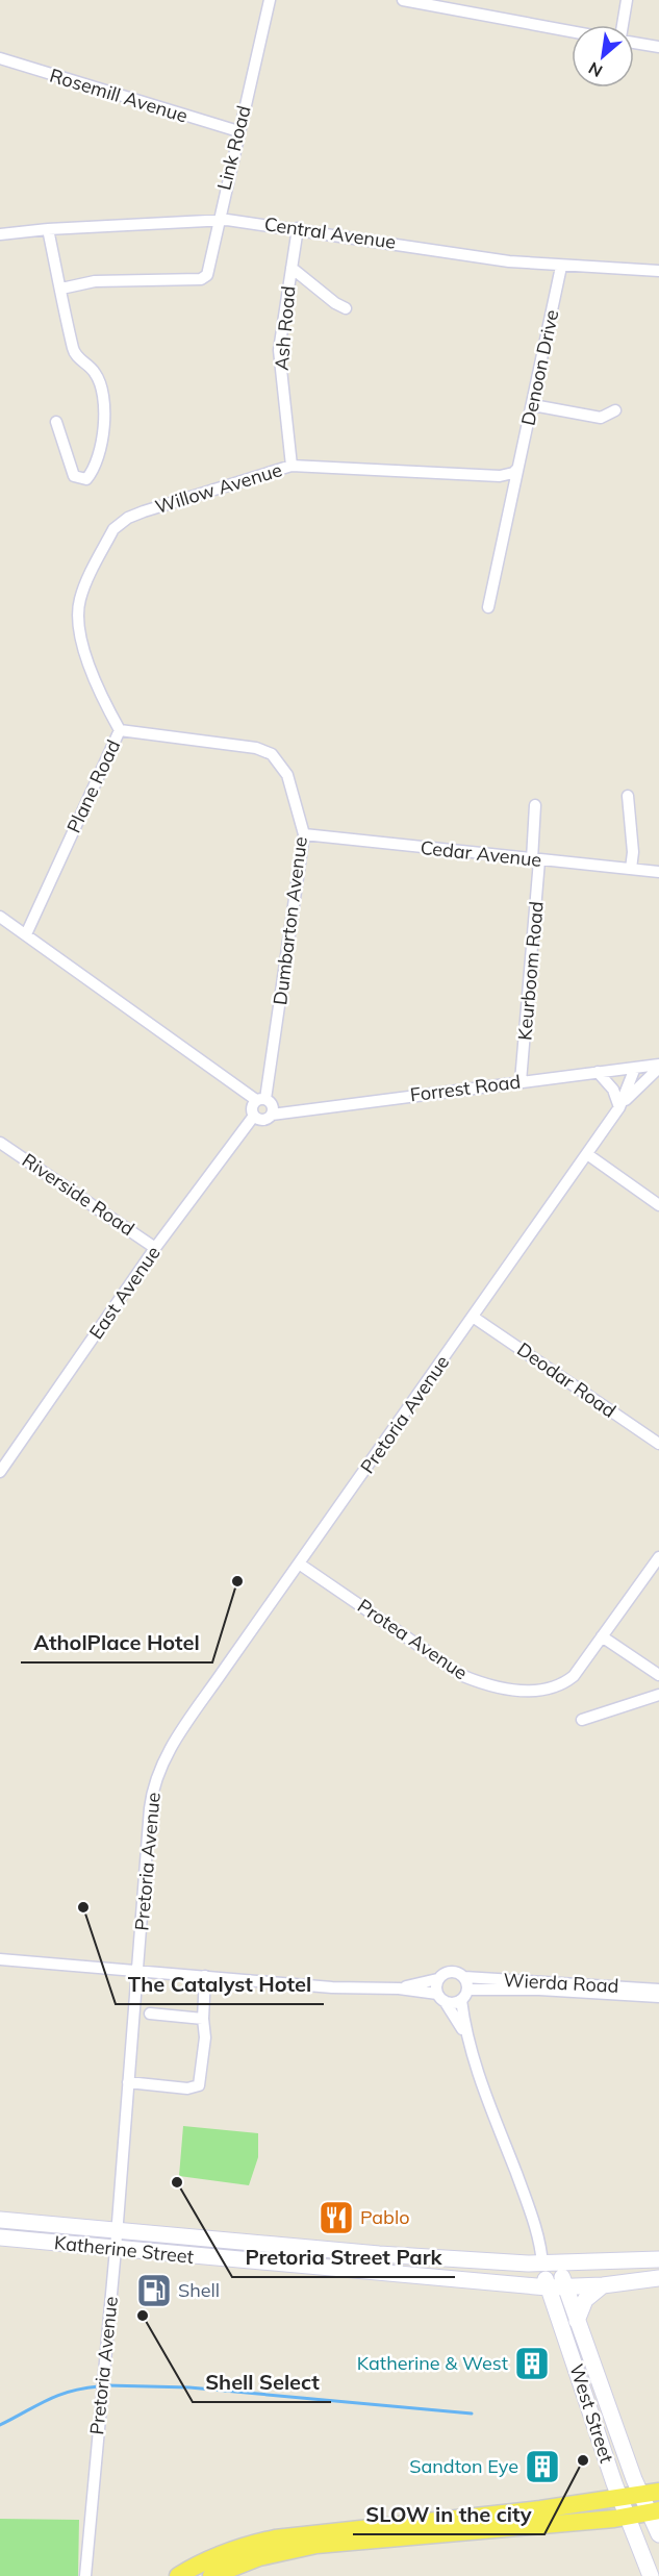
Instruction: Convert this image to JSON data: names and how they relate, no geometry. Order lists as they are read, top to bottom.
{
  "streets": {
    "main road": ["Katherine Street", "West Street"],
    "street": [
      "Rosemill Avenue",
      "Link Road",
      "Central Avenue",
      "Ash Road",
      "Denoon Drive",
      "Willow Avenue",
      "Plane Road",
      "Cedar Avenue",
      "Dumbarton Avenue",
      "Keurboom Road",
      "Forrest Road",
      "Riverside Road",
      "East Avenue",
      "Deodar Road",
      "Pretoria Avenue",
      "Protea Avenue",
      "Wierda Road"
    ]
  },
  "crossings": [
    ["Rosemill Avenue", "Link Road"],
    ["Link Road", "Central Avenue"],
    ["Central Avenue", "Ash Road"],
    ["Central Avenue", "Denoon Drive"],
    ["Ash Road", "Willow Avenue"],
    ["Denoon Drive", "Willow Avenue"],
    ["Willow Avenue", "Plane Road"],
    ["Plane Road", "Dumbarton Avenue"],
    ["Cedar Avenue", "Dumbarton Avenue"],
    ["Cedar Avenue", "Keurboom Road"],
    ["Dumbarton Avenue", "Forrest Road"],
    ["Dumbarton Avenue", "East Avenue"],
    ["Keurboom Road", "Forrest Road"],
    ["Forrest Road", "East Avenue"],
    ["Forrest Road", "Pretoria Avenue"],
    ["Riverside Road", "East Avenue"],
    ["Deodar Road", "Pretoria Avenue"],
    ["Pretoria Avenue", "Protea Avenue"],
    ["Pretoria Avenue", "Katherine Street"],
    ["Wierda Road", "West Street"],
    ["Katherine Street", "West Street"]
  ],
  "places": {
    "other": [
      "AtholPlace Hotel",
      "The Catalyst Hotel",
      "Pretoria Street Park",
      "Shell Select",
      "SLOW in the city"
    ],
    "restaurant": ["Pablo"],
    "fuel station": ["Shell"],
    "building": ["Katherine & West", "Sandton Eye"]
  },
  "north": "bottom left"
}
